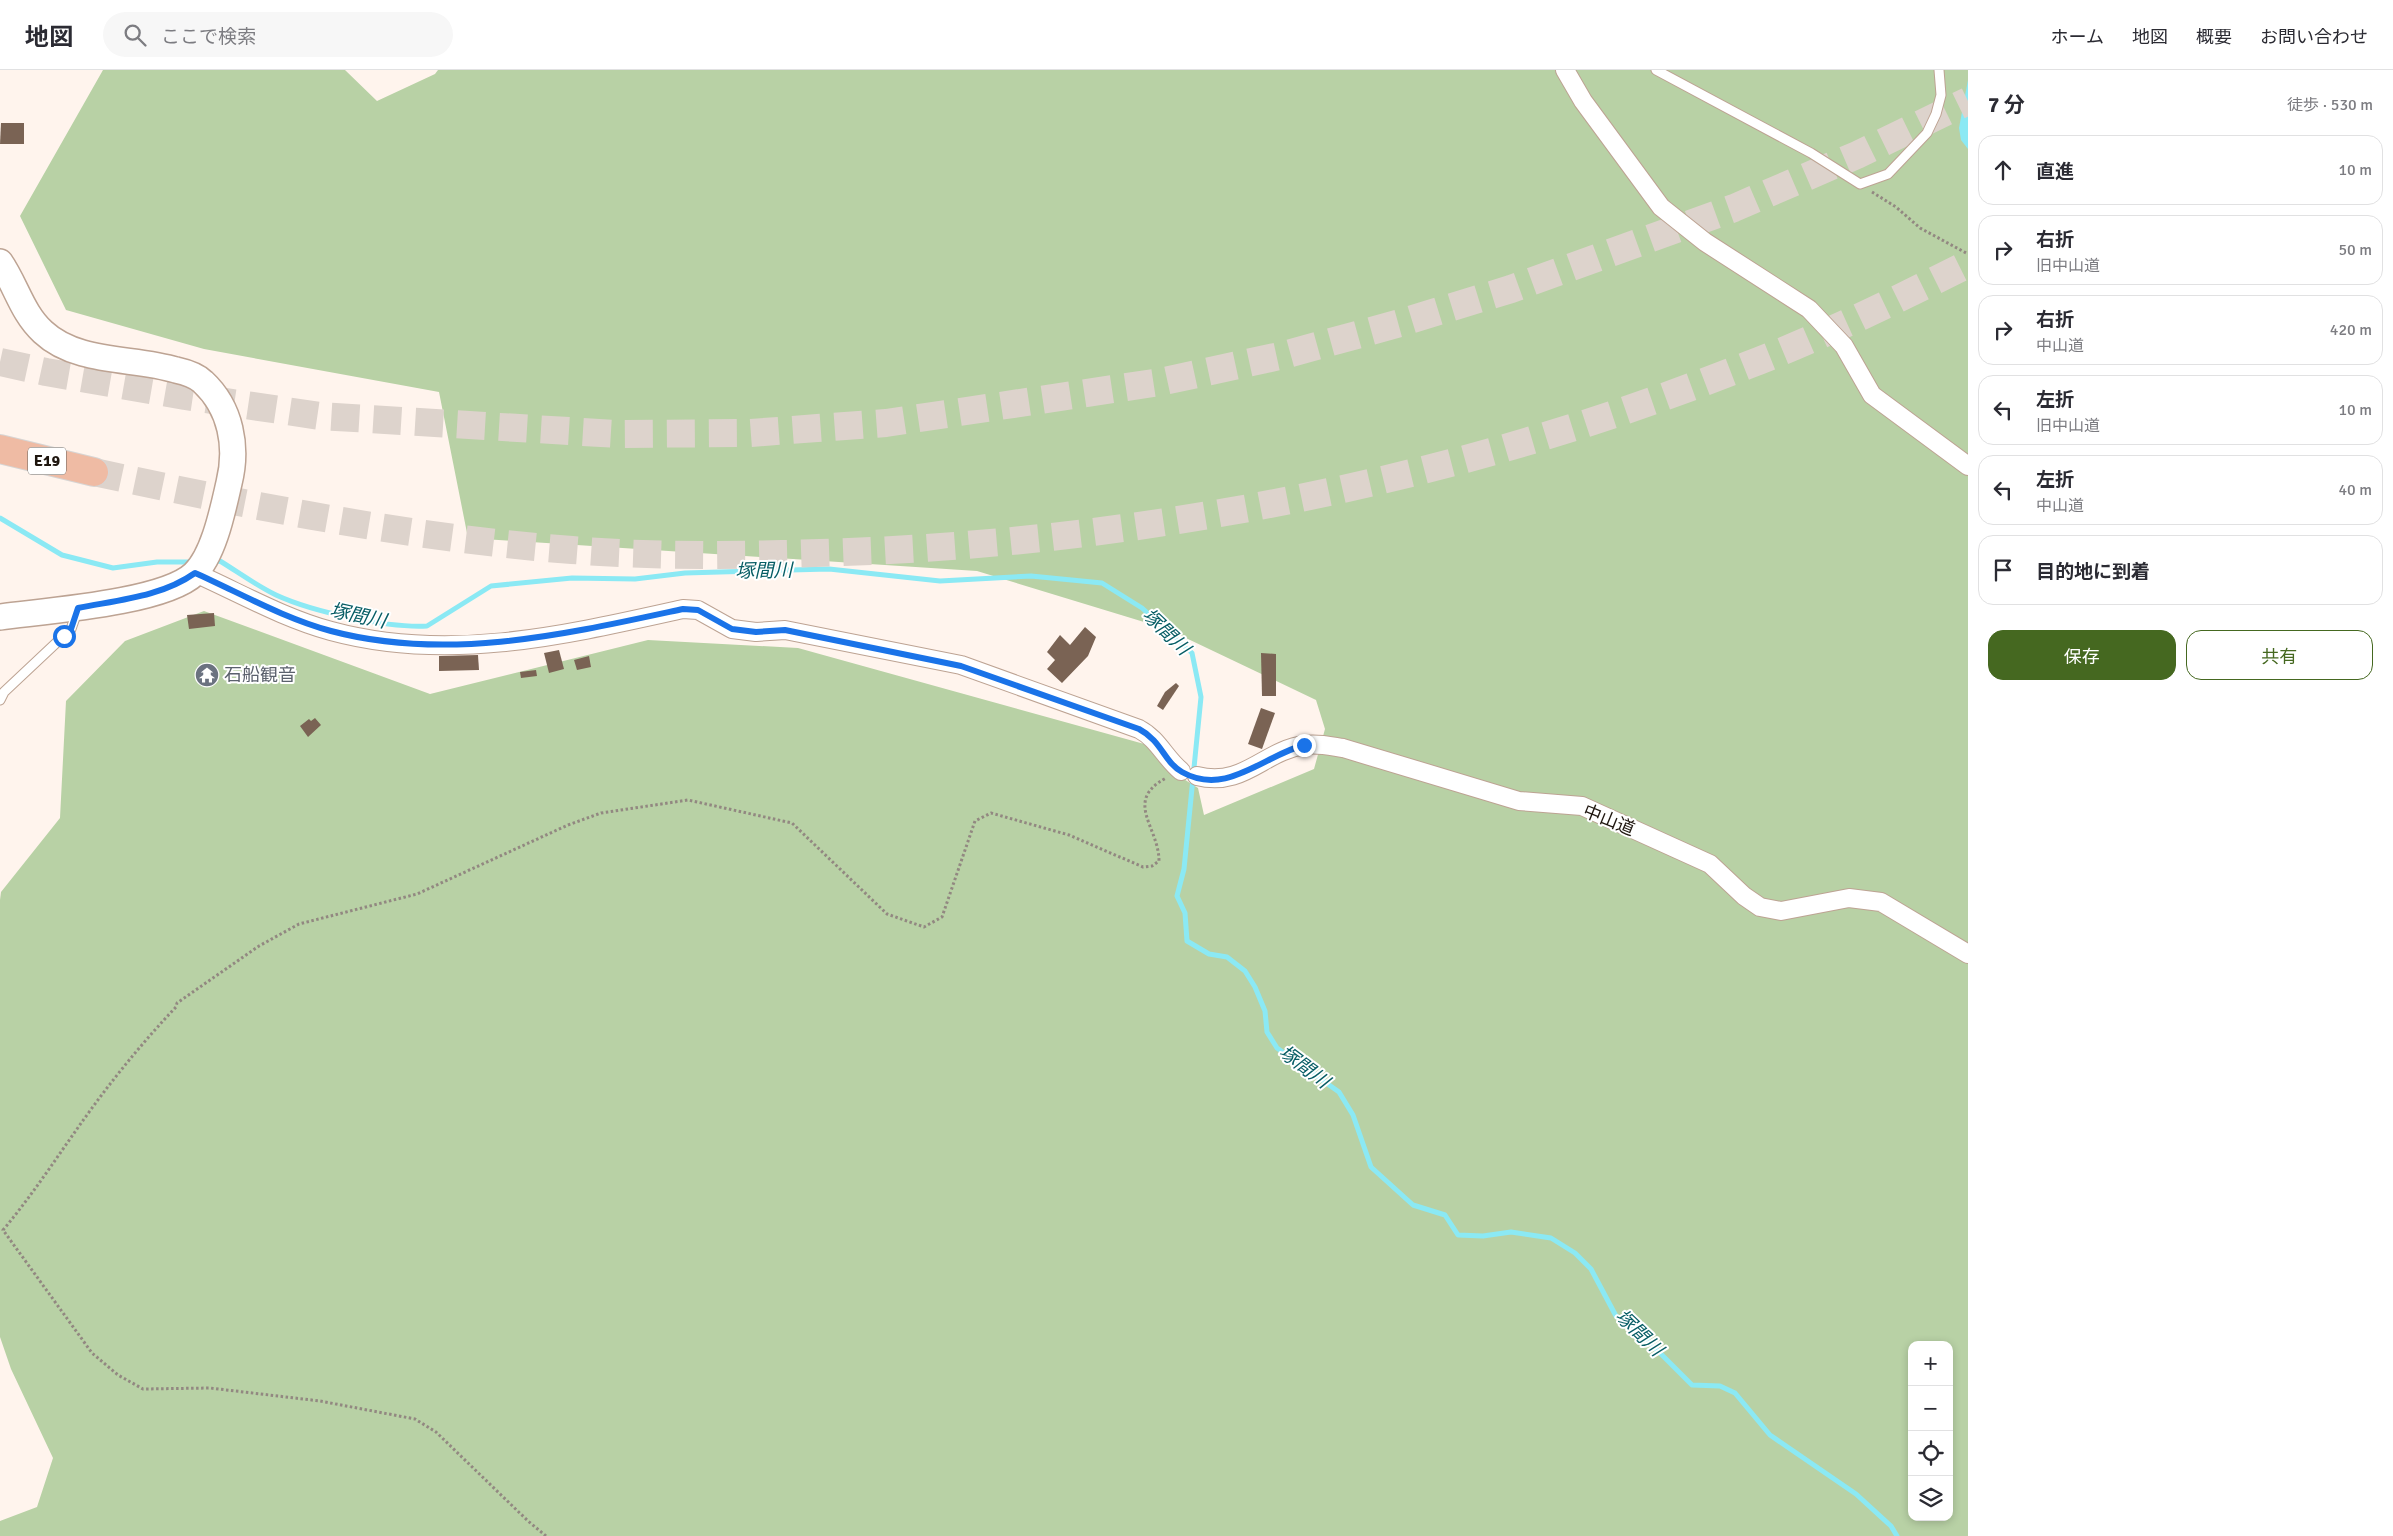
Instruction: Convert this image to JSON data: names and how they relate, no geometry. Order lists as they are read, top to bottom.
{
  "streets": {
    "highway": ["E19"],
    "street": ["中山道"]
  },
  "water": ["塚間川"],
  "places": {
    "temple": ["石船観音"]
  },
  "page": {
    "header": "地図",
    "search": "ここで検索",
    "nav": [
      "ホーム",
      "地図",
      "概要",
      "お問い合わせ"
    ],
    "heading": ["7 分", "徒歩 · 530 m"],
    "list": [
      ["直進", "10 m"],
      ["右折", "旧中山道", "50 m"],
      ["右折", "中山道", "420 m"],
      ["左折", "旧中山道", "10 m"],
      ["左折", "中山道", "40 m"],
      "目的地に到着"
    ],
    "buttons": ["保存", "共有"],
    "map_buttons": ["+", "−"]
  }
}
